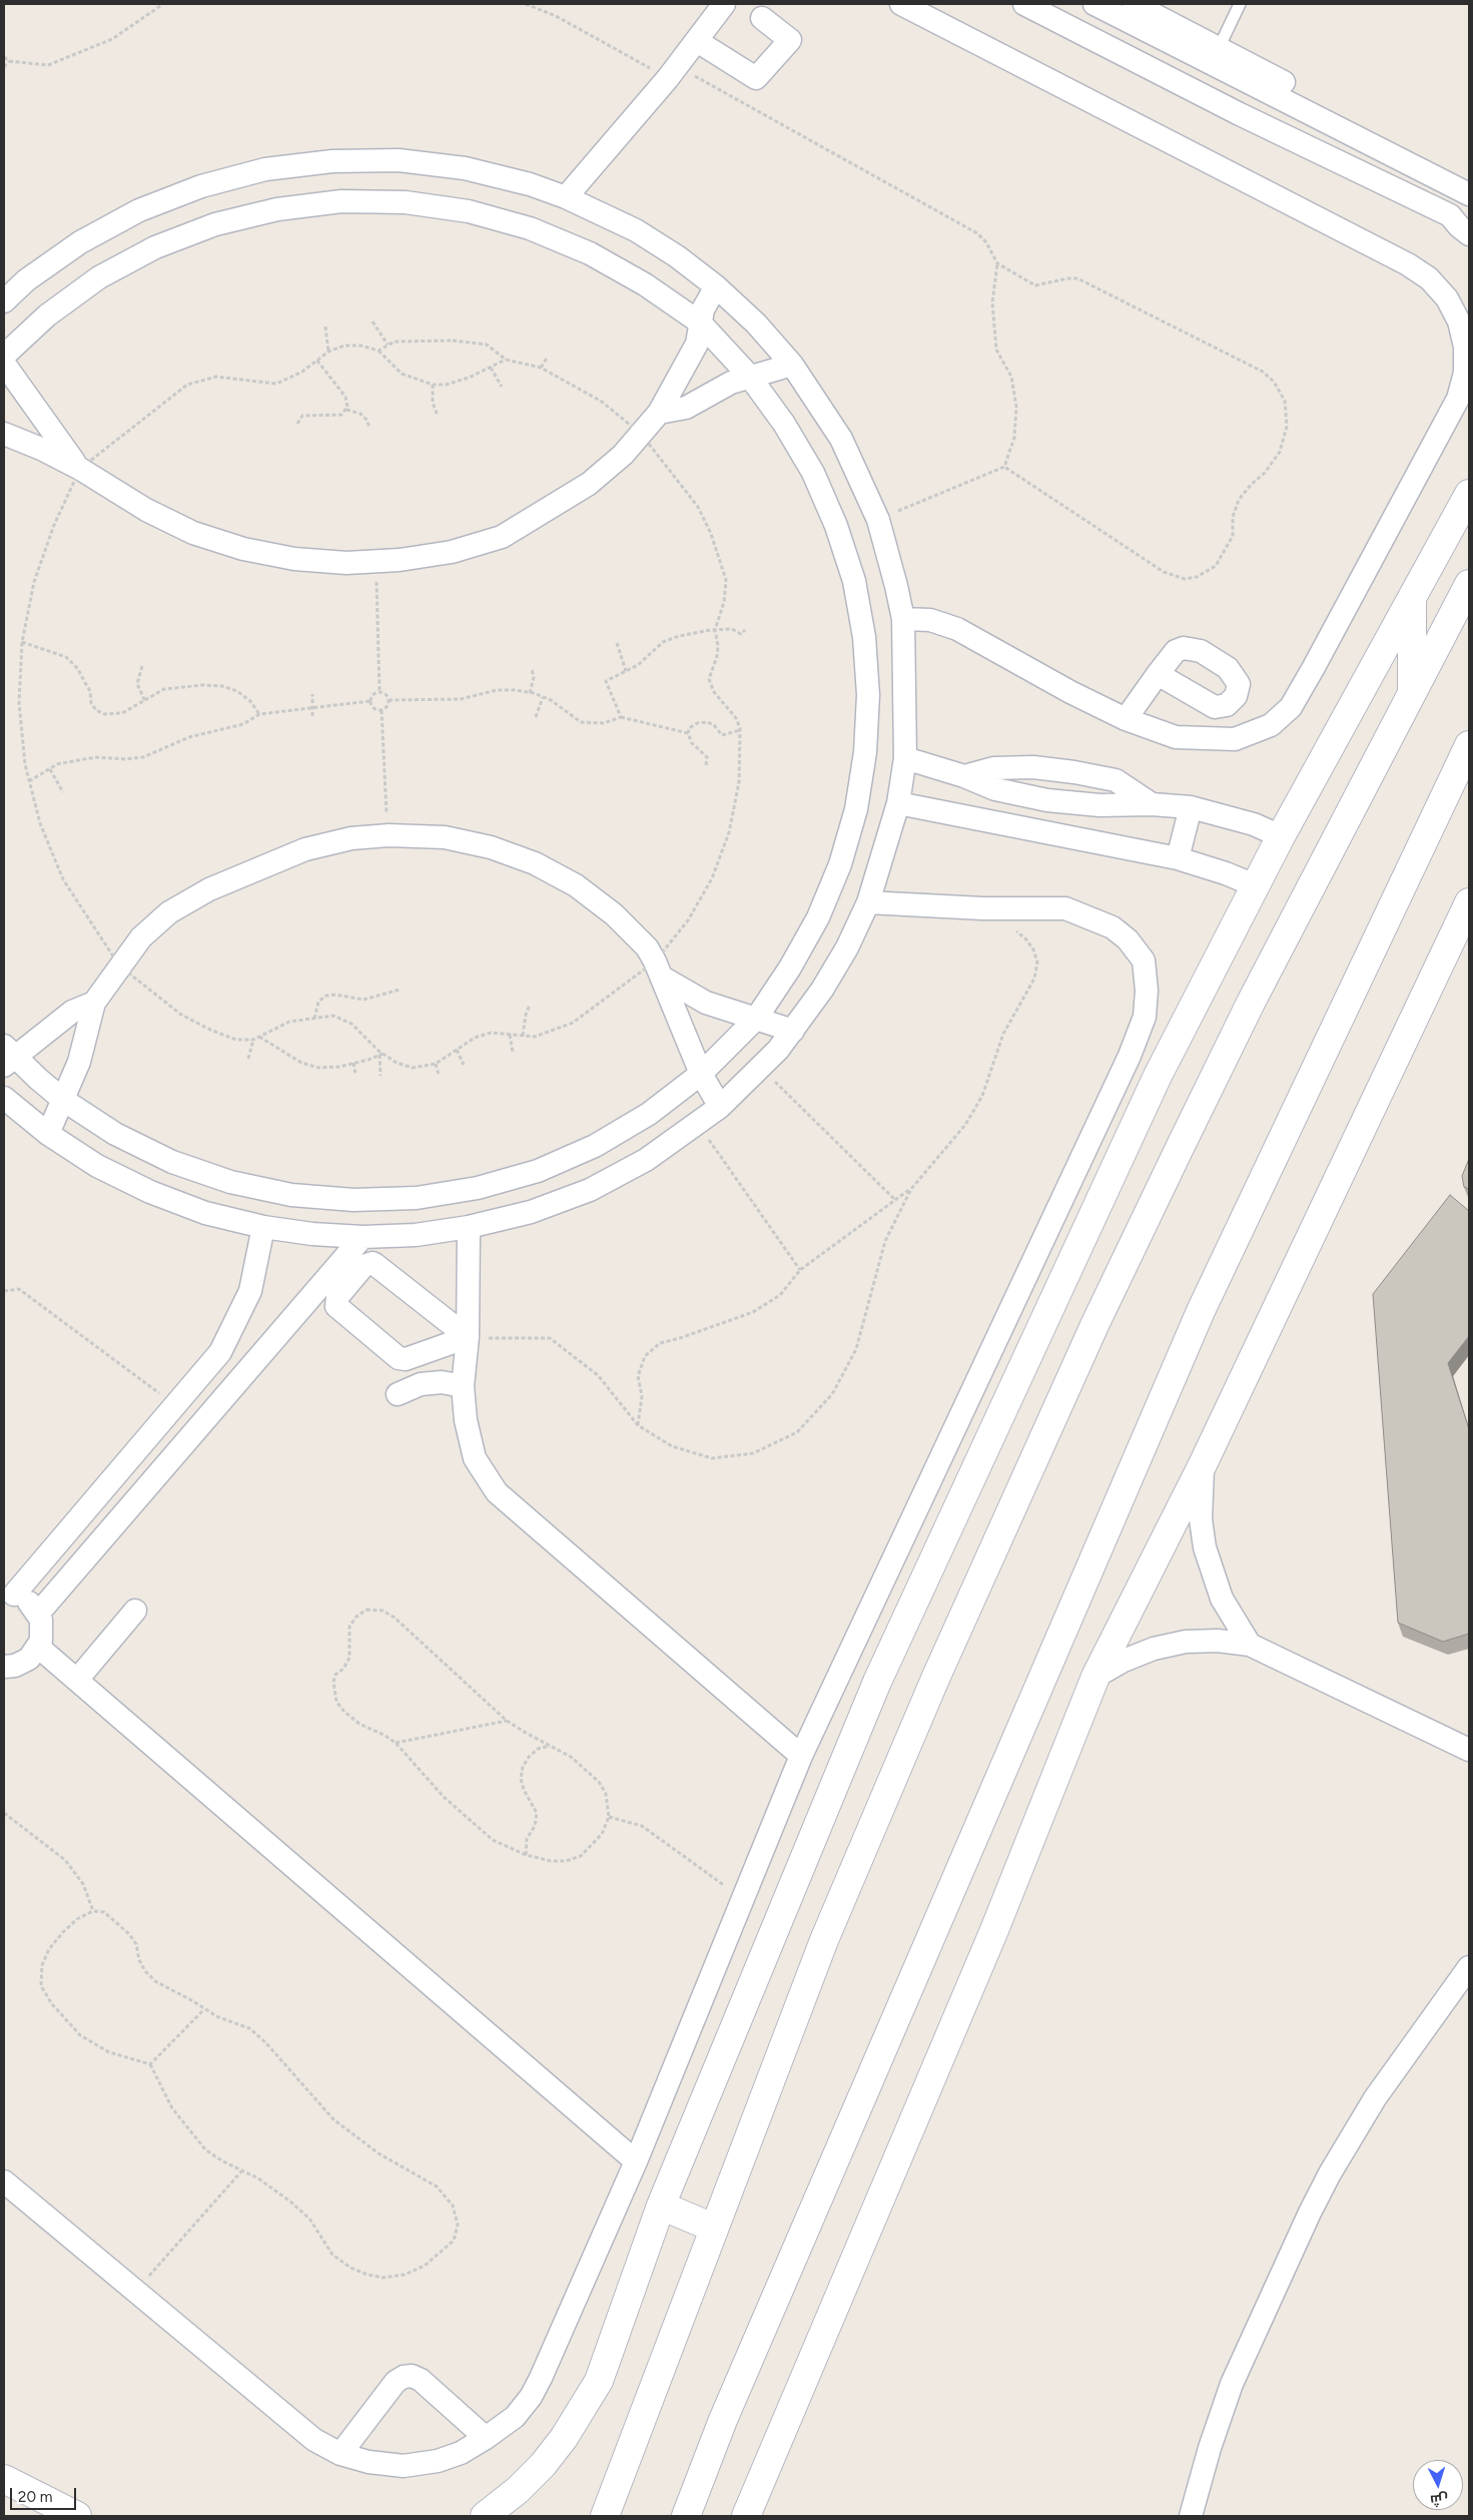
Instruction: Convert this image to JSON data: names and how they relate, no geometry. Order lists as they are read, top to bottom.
{
  "scale_bar": "20 m",
  "north": "bottom"
}
